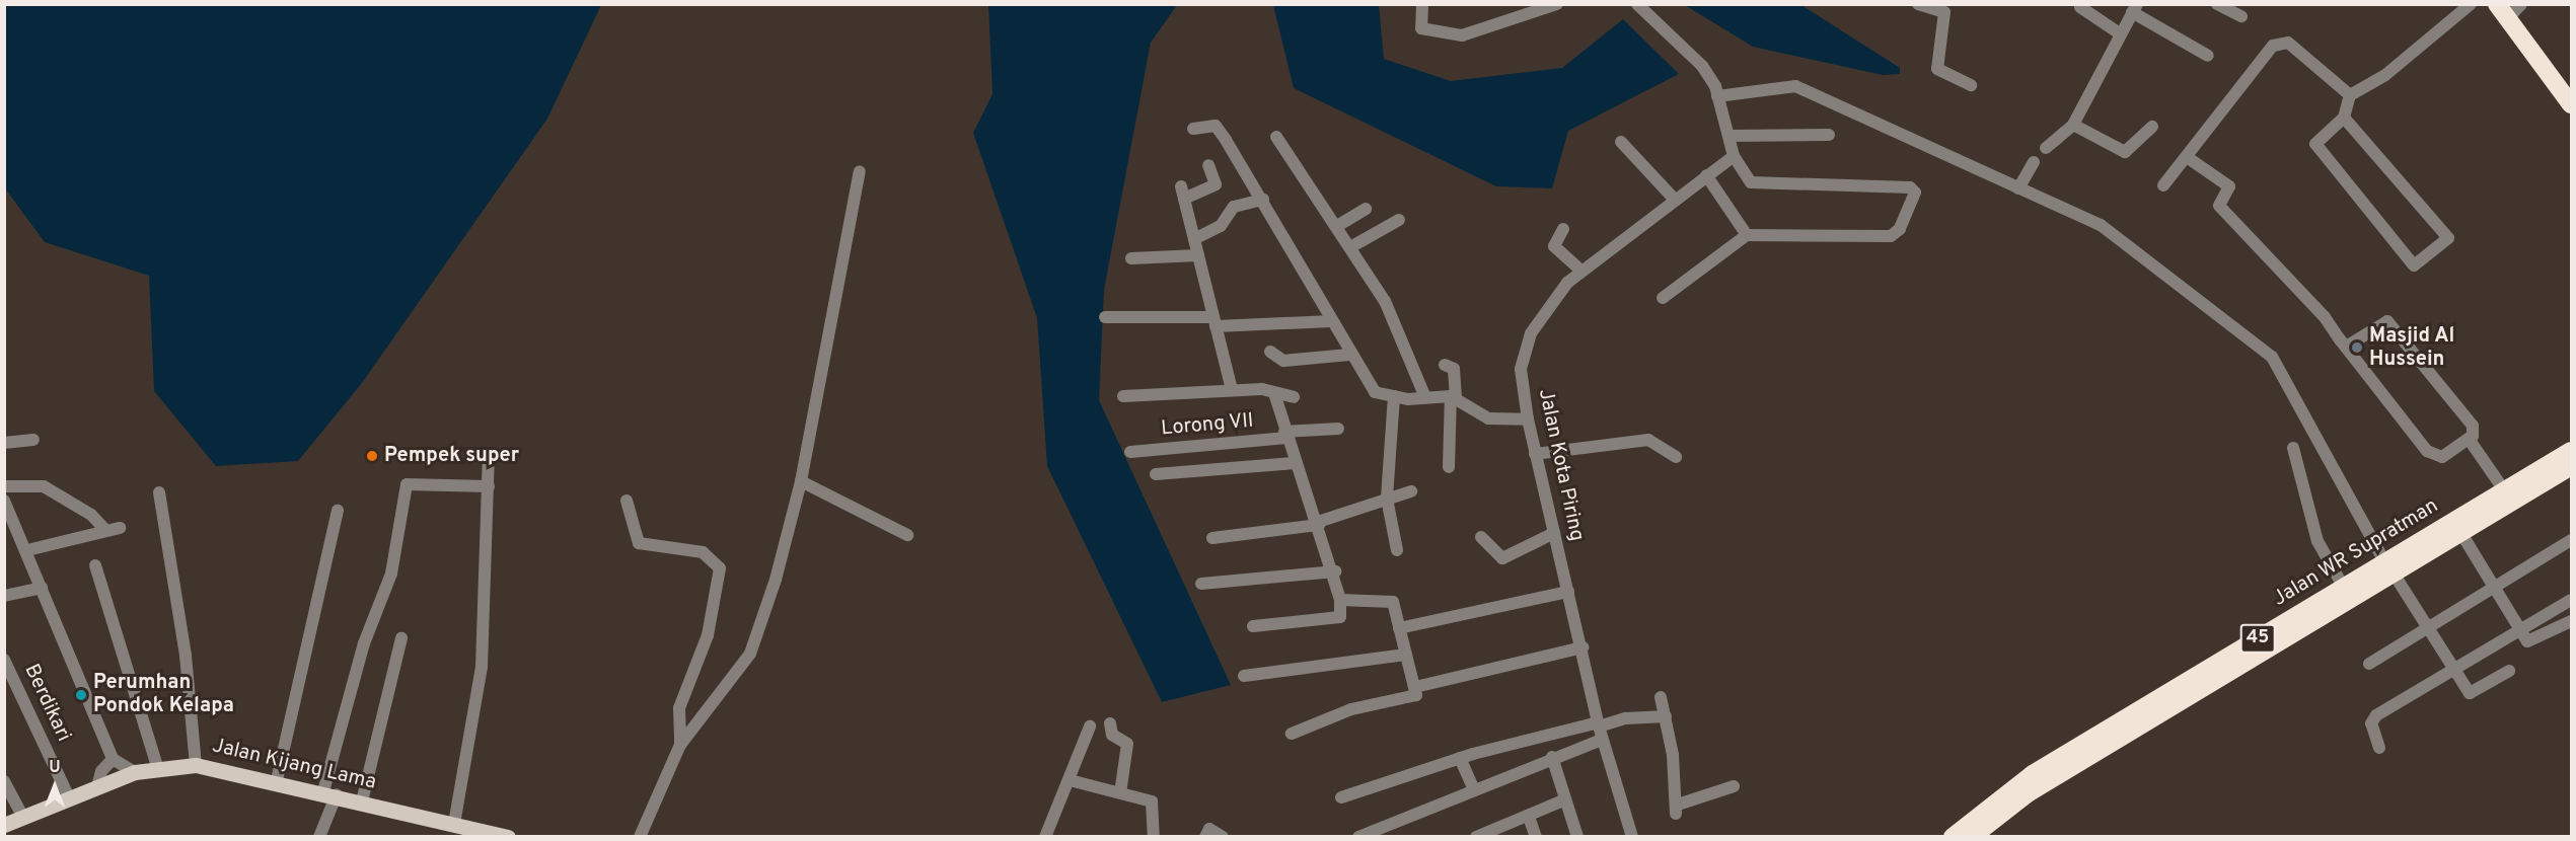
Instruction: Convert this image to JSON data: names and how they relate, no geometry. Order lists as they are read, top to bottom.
{
  "streets": {
    "highway": ["Jalan WR Supratman", "45"],
    "main road": ["Jalan Kijang Lama"],
    "street": ["Lorong VII", "Jalan Kota Piring", "Berdikari"]
  },
  "crossings": [
    ["Berdikari", "Jalan Kijang Lama"]
  ],
  "places": ["Masjid Al Hussein", "Pempek super", "Perumhan Pondok Kelapa"],
  "north": "top"
}
